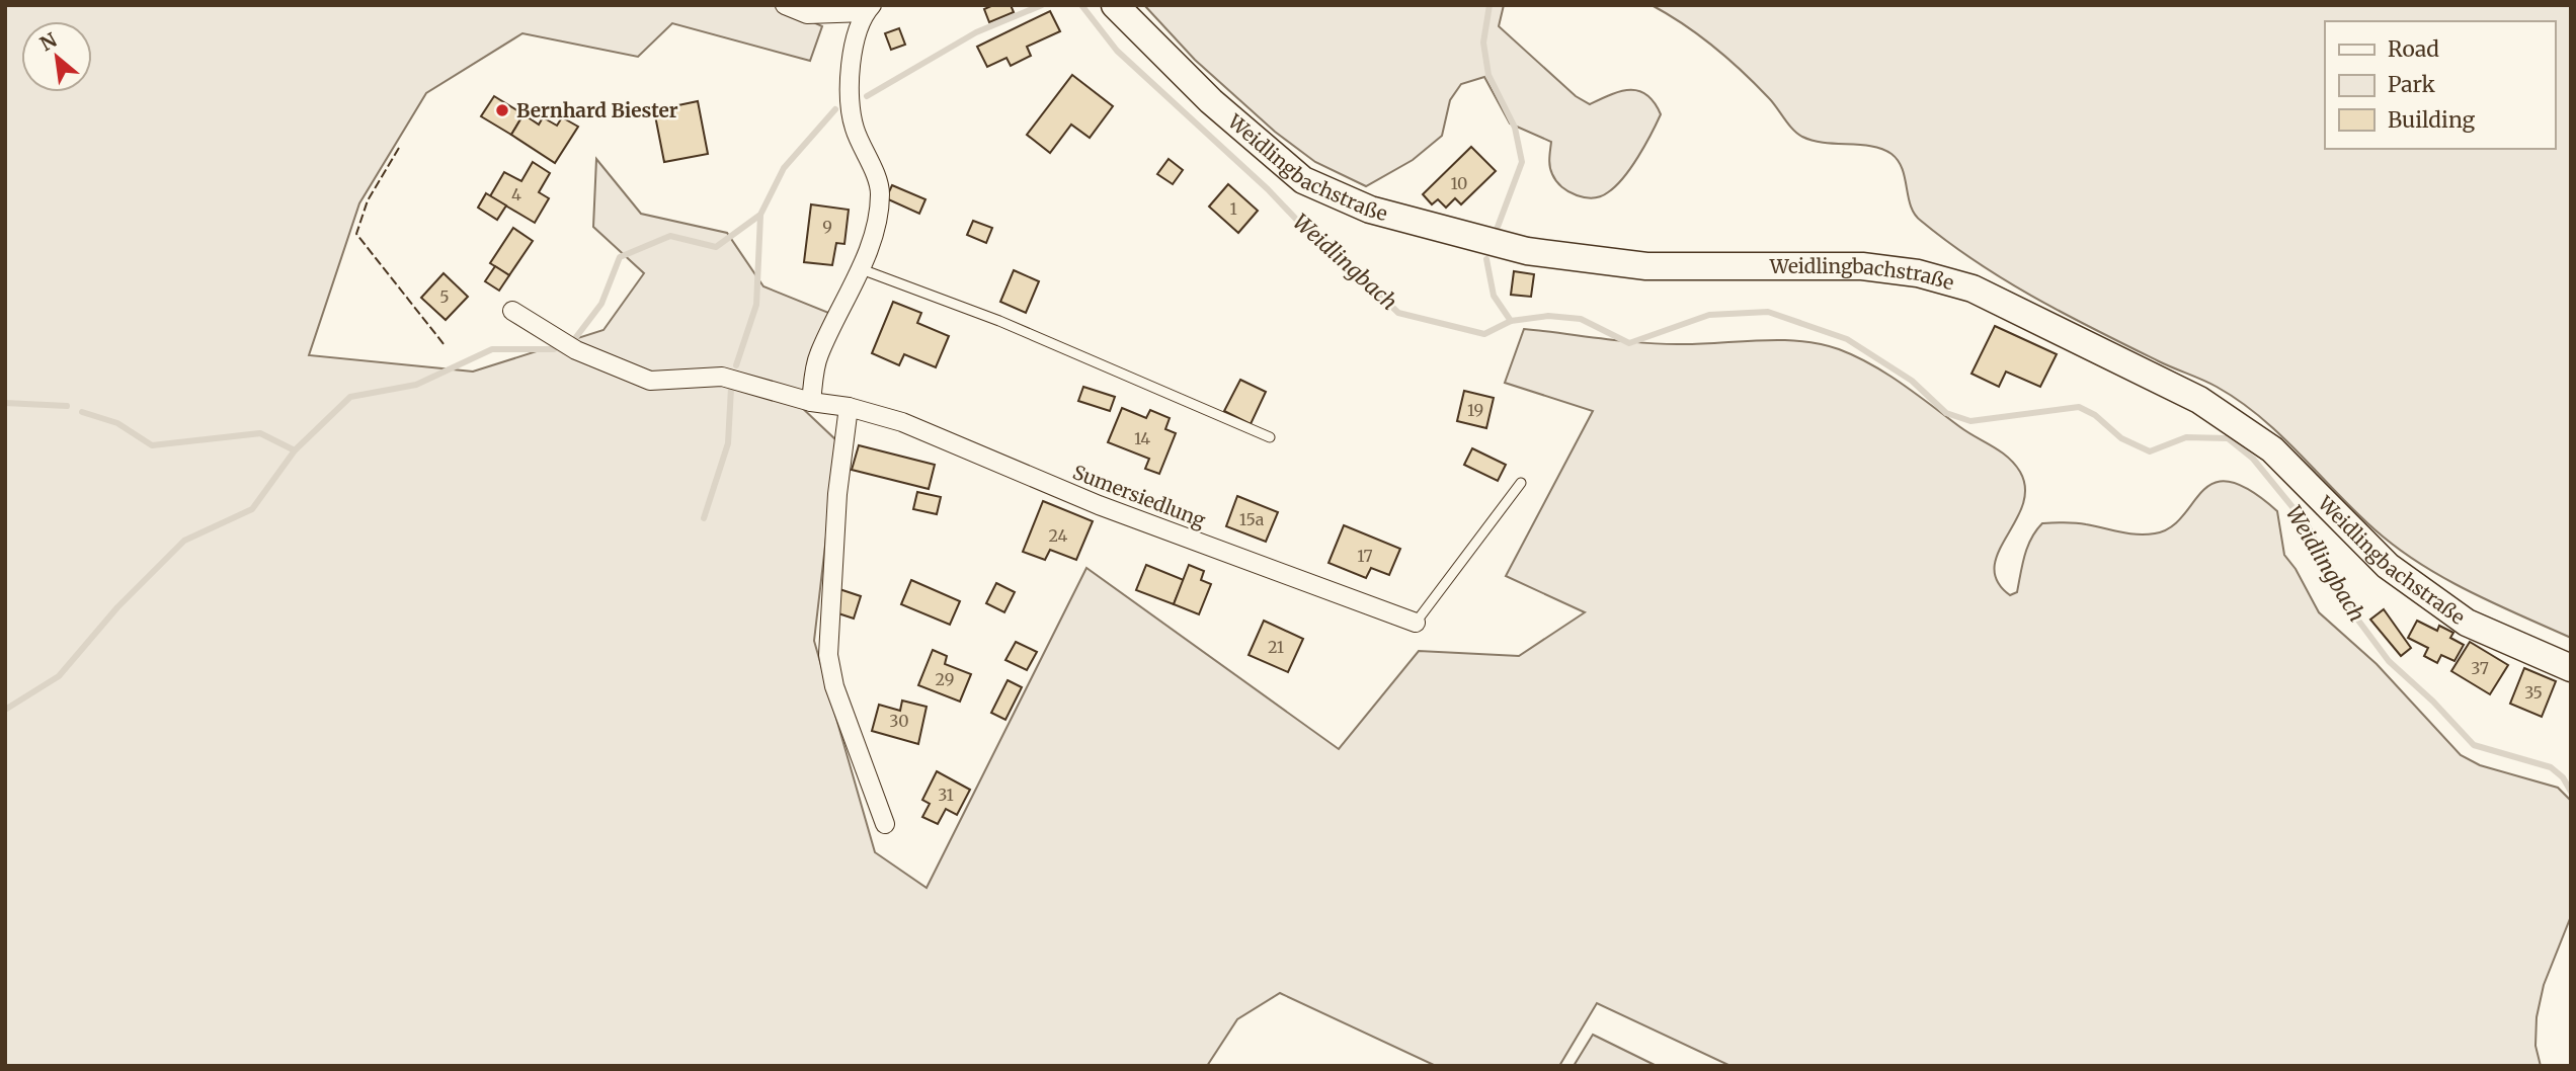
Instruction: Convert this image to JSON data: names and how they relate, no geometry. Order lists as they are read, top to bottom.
{
  "streets": {
    "main road": ["Weidlingbachstraße"],
    "street": ["Sumersiedlung"]
  },
  "water": ["Weidlingbach"],
  "places": ["Bernhard Biester"],
  "house_numbers": [
    "10",
    "4",
    "1",
    "9",
    "5",
    "19",
    "14",
    "15a",
    "24",
    "17",
    "21",
    "37",
    "29",
    "35",
    "30",
    "31"
  ],
  "legend": ["Road", "Park", "Building"],
  "north": "top left"
}
